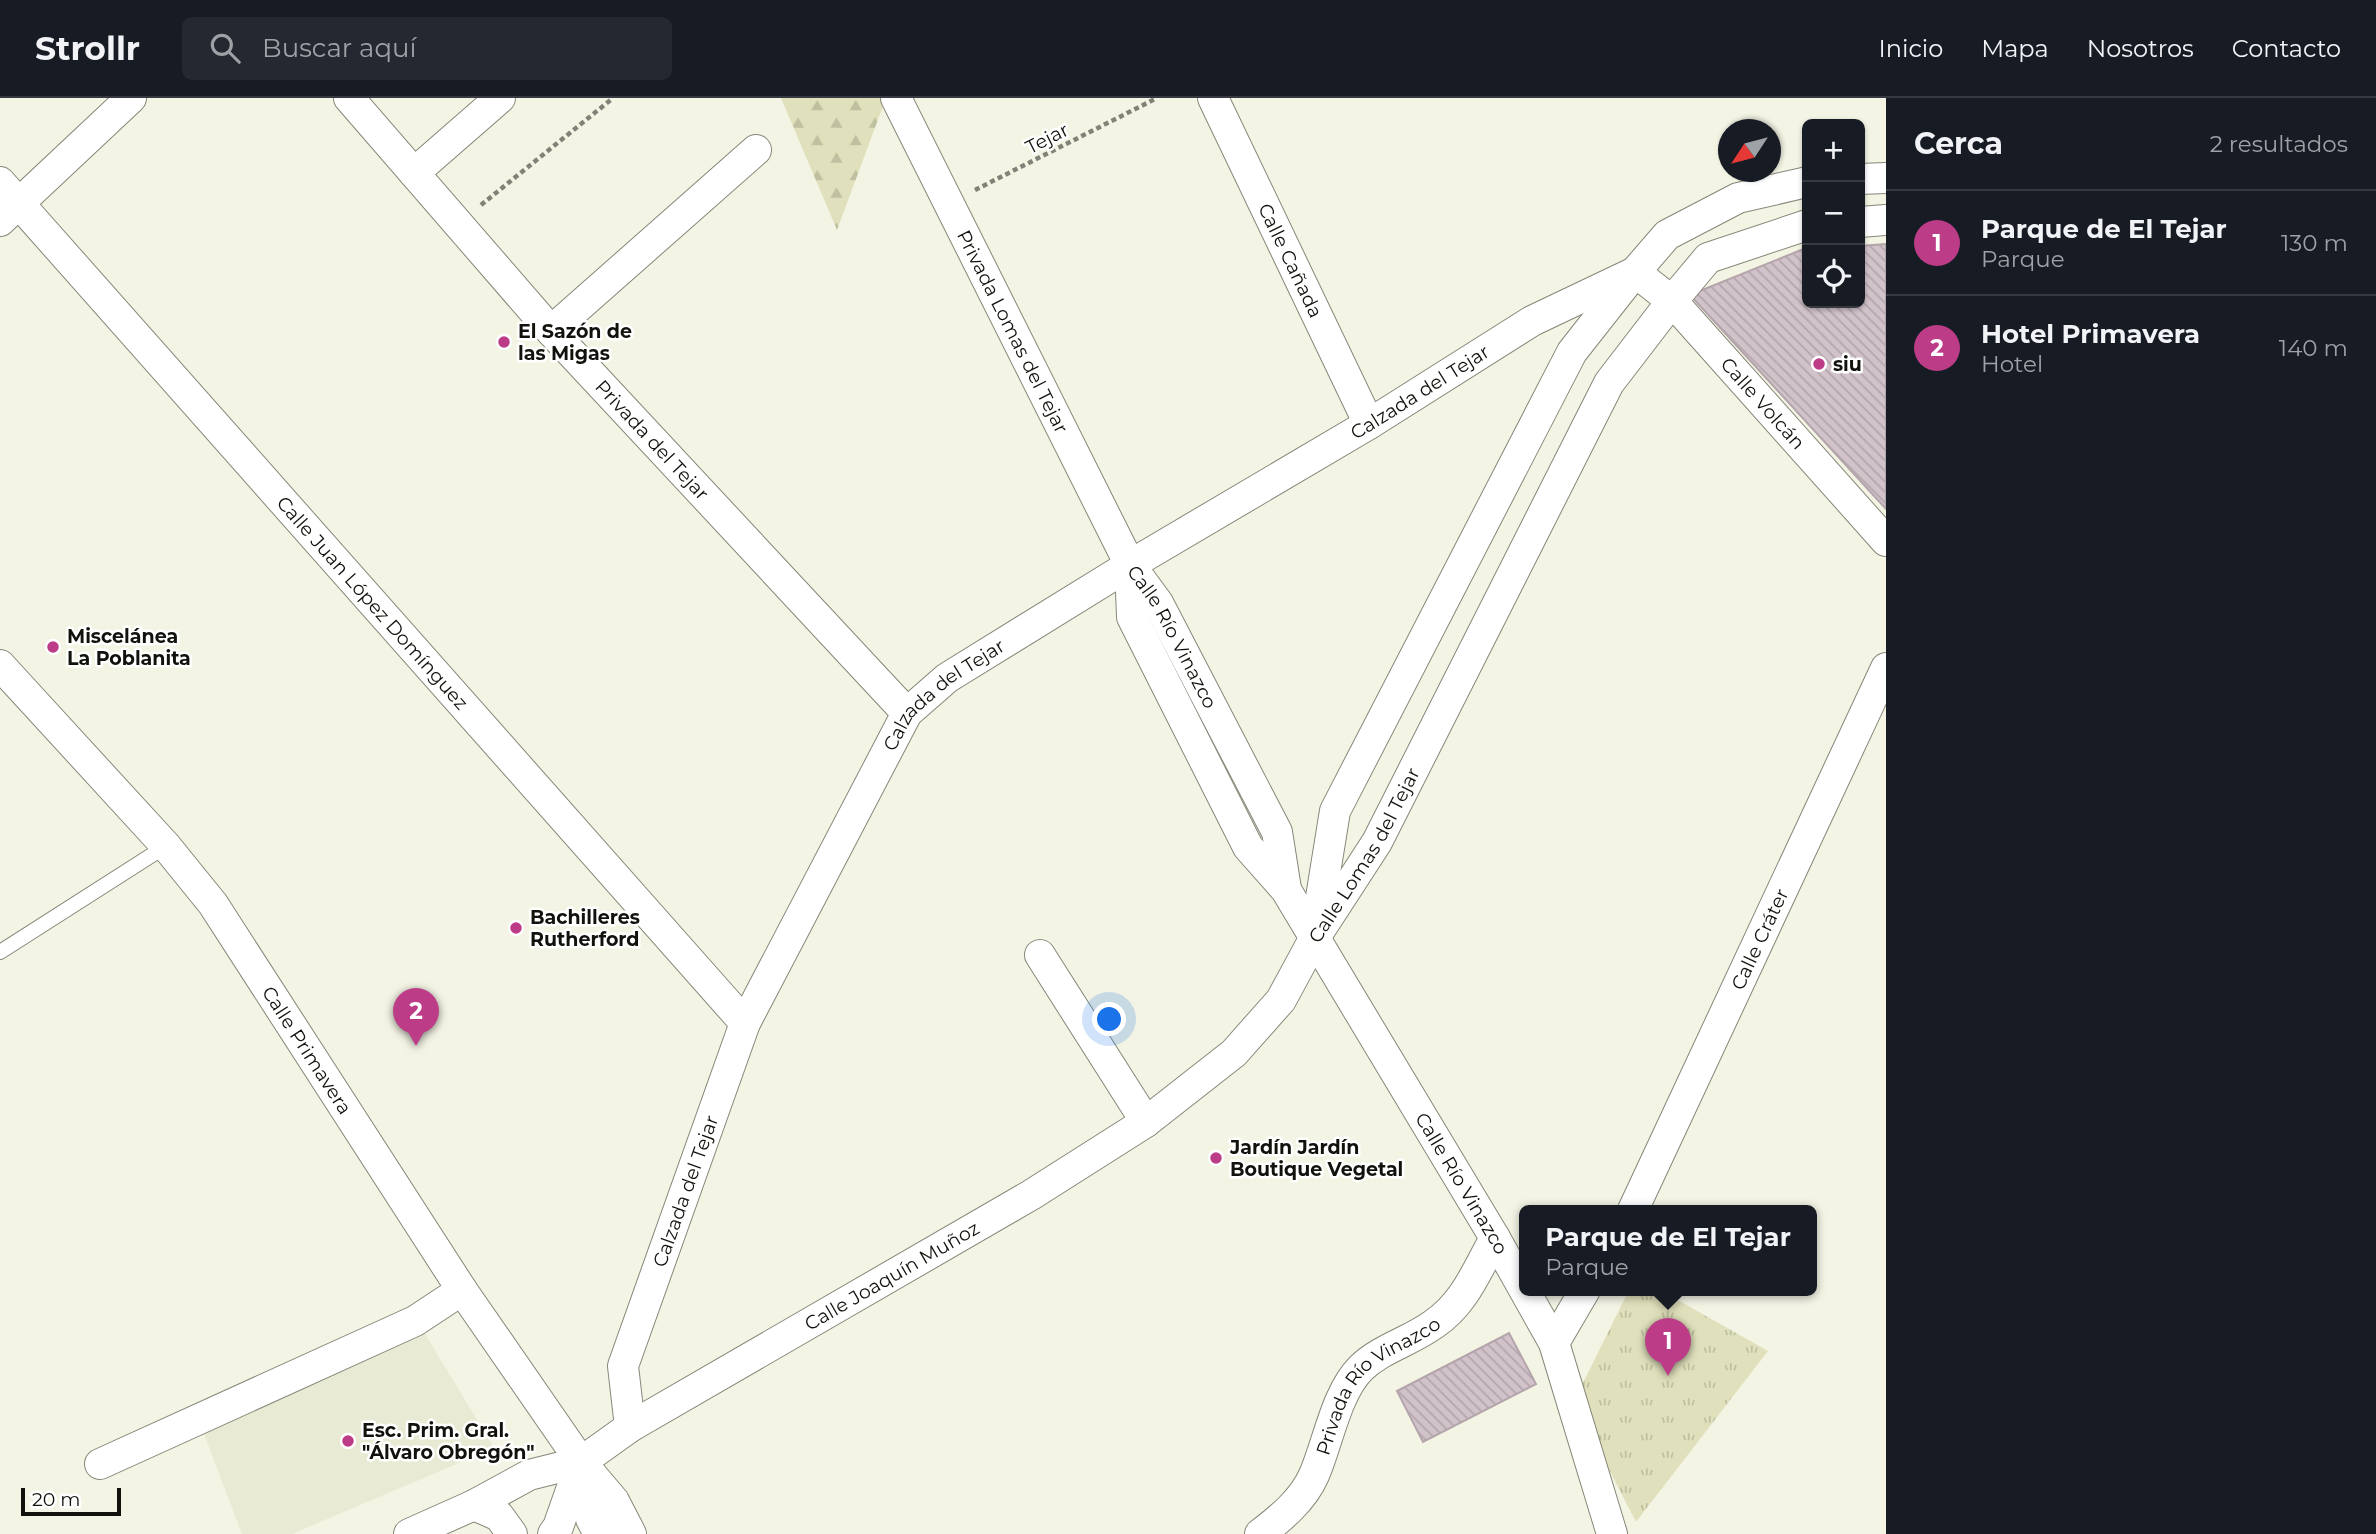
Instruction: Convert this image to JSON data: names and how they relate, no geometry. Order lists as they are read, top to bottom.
{
  "streets": {
    "street": [
      "Calle Cañada",
      "Privada Lomas del Tejar",
      "Calzada del Tejar",
      "Calle Volcán",
      "Privada del Tejar",
      "Calle Juan López Domínguez",
      "Calle Río Vinazco",
      "Calle Lomas del Tejar",
      "Calle Cráter",
      "Calle Primavera",
      "Calle Joaquín Muñoz",
      "Privada Río Vinazco"
    ],
    "path": ["Tejar"]
  },
  "crossings": [
    ["Tejar", "Privada Lomas del Tejar"],
    ["Calle Cañada", "Calzada del Tejar"],
    ["Privada Lomas del Tejar", "Calzada del Tejar"],
    ["Privada Lomas del Tejar", "Calle Río Vinazco"],
    ["Calzada del Tejar", "Calle Volcán"],
    ["Calzada del Tejar", "Privada del Tejar"],
    ["Calzada del Tejar", "Calle Juan López Domínguez"],
    ["Calzada del Tejar", "Calle Río Vinazco"],
    ["Calzada del Tejar", "Calle Lomas del Tejar"],
    ["Calzada del Tejar", "Calle Joaquín Muñoz"],
    ["Calle Volcán", "Calle Lomas del Tejar"],
    ["Calle Río Vinazco", "Calle Lomas del Tejar"],
    ["Calle Río Vinazco", "Calle Joaquín Muñoz"],
    ["Calle Río Vinazco", "Privada Río Vinazco"],
    ["Calle Lomas del Tejar", "Calle Joaquín Muñoz"],
    ["Calle Primavera", "Calle Joaquín Muñoz"]
  ],
  "places": [
    "El Sazón de las Migas",
    "siu",
    "Miscelánea La Poblanita",
    "Bachilleres Rutherford",
    "Jardín Jardín Boutique Vegetal",
    "Esc. Prim. Gral. \"Álvaro Obregón\""
  ],
  "scale_bar": "20 m",
  "north": "bottom left",
  "page": {
    "header": "Strollr",
    "search": "Buscar aquí",
    "nav": [
      "Inicio",
      "Mapa",
      "Nosotros",
      "Contacto"
    ],
    "heading": ["Cerca", "2 resultados"],
    "map_buttons": ["+", "−"],
    "list": [
      {
        "mark": "1",
        "name": "Parque de El Tejar",
        "note": "Parque",
        "value": "130 m"
      },
      {
        "mark": "2",
        "name": "Hotel Primavera",
        "note": "Hotel",
        "value": "140 m"
      }
    ],
    "pins": ["2", "1"],
    "popup": ["Parque de El Tejar", "Parque"],
    "scale": "20 m"
  }
}
